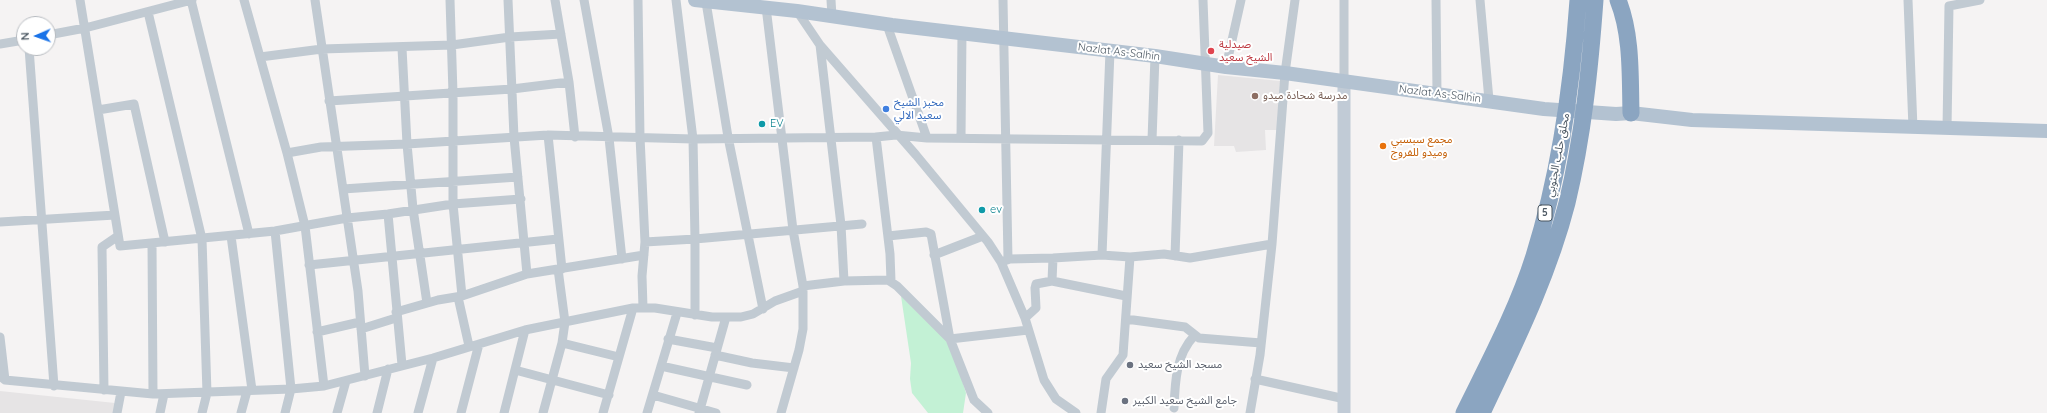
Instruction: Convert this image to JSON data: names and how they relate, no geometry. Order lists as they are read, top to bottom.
{
  "streets": {
    "highway": ["محلق حلب الجنوبي", "5"],
    "main road": ["Nazlat As-Salhin"]
  },
  "places": [
    "صيدلية الشيخ سعيد",
    "مدرسة شحادة ميدو",
    "مخبز الشيخ سعيد الالي",
    "EV",
    "مجمع سبسبي وميدو للفروج",
    "ev",
    "مسجد الشيخ سعيد",
    "جامع الشيخ سعيد الكبير"
  ],
  "north": "left"
}
